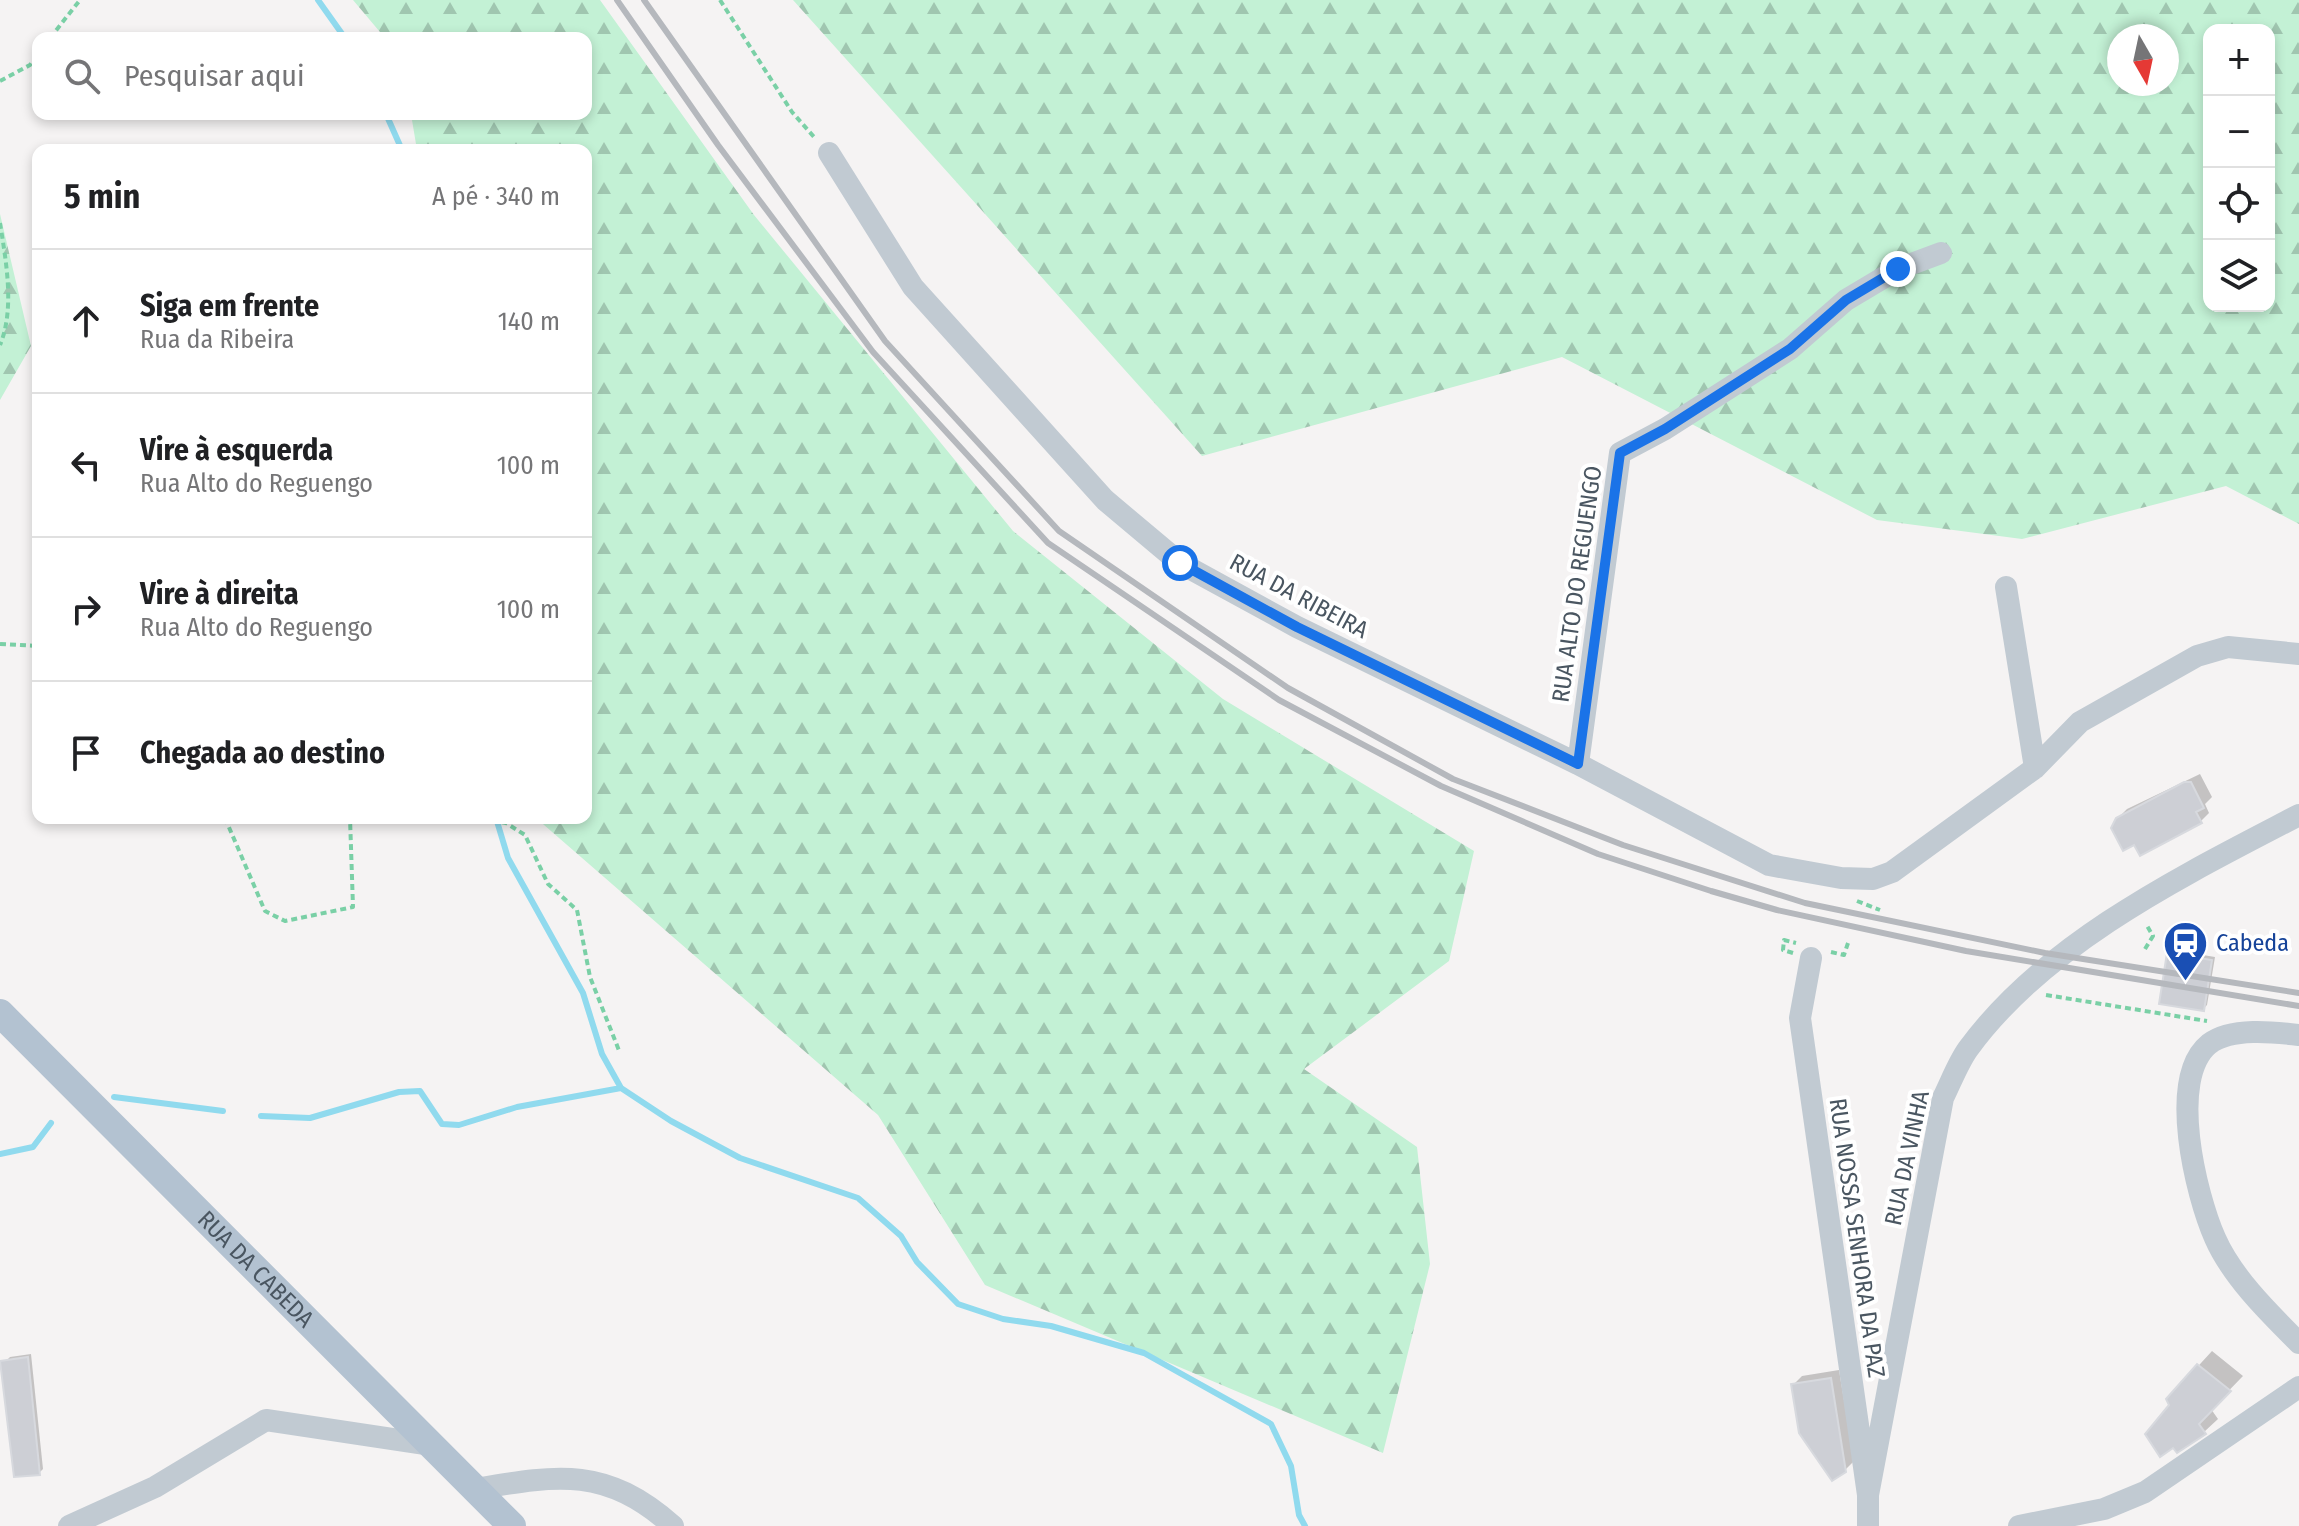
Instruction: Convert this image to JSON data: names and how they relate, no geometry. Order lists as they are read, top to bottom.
{
  "streets": {
    "main road": ["RUA DA CABEDA"],
    "street": [
      "RUA ALTO DO REGUENGO",
      "RUA DA RIBEIRA",
      "RUA DA VINHA",
      "RUA NOSSA SENHORA DA PAZ"
    ]
  },
  "crossings": [
    ["RUA ALTO DO REGUENGO", "RUA DA RIBEIRA"],
    ["RUA DA VINHA", "RUA NOSSA SENHORA DA PAZ"]
  ],
  "places": {
    "station": ["Cabeda"]
  },
  "north": "bottom",
  "page": {
    "map_buttons": ["+", "−"],
    "search": "Pesquisar aqui",
    "heading": ["5 min", "A pé · 340 m"],
    "list": [
      ["Siga em frente", "Rua da Ribeira", "140 m"],
      ["Vire à esquerda", "Rua Alto do Reguengo", "100 m"],
      ["Vire à direita", "Rua Alto do Reguengo", "100 m"],
      "Chegada ao destino"
    ]
  }
}
